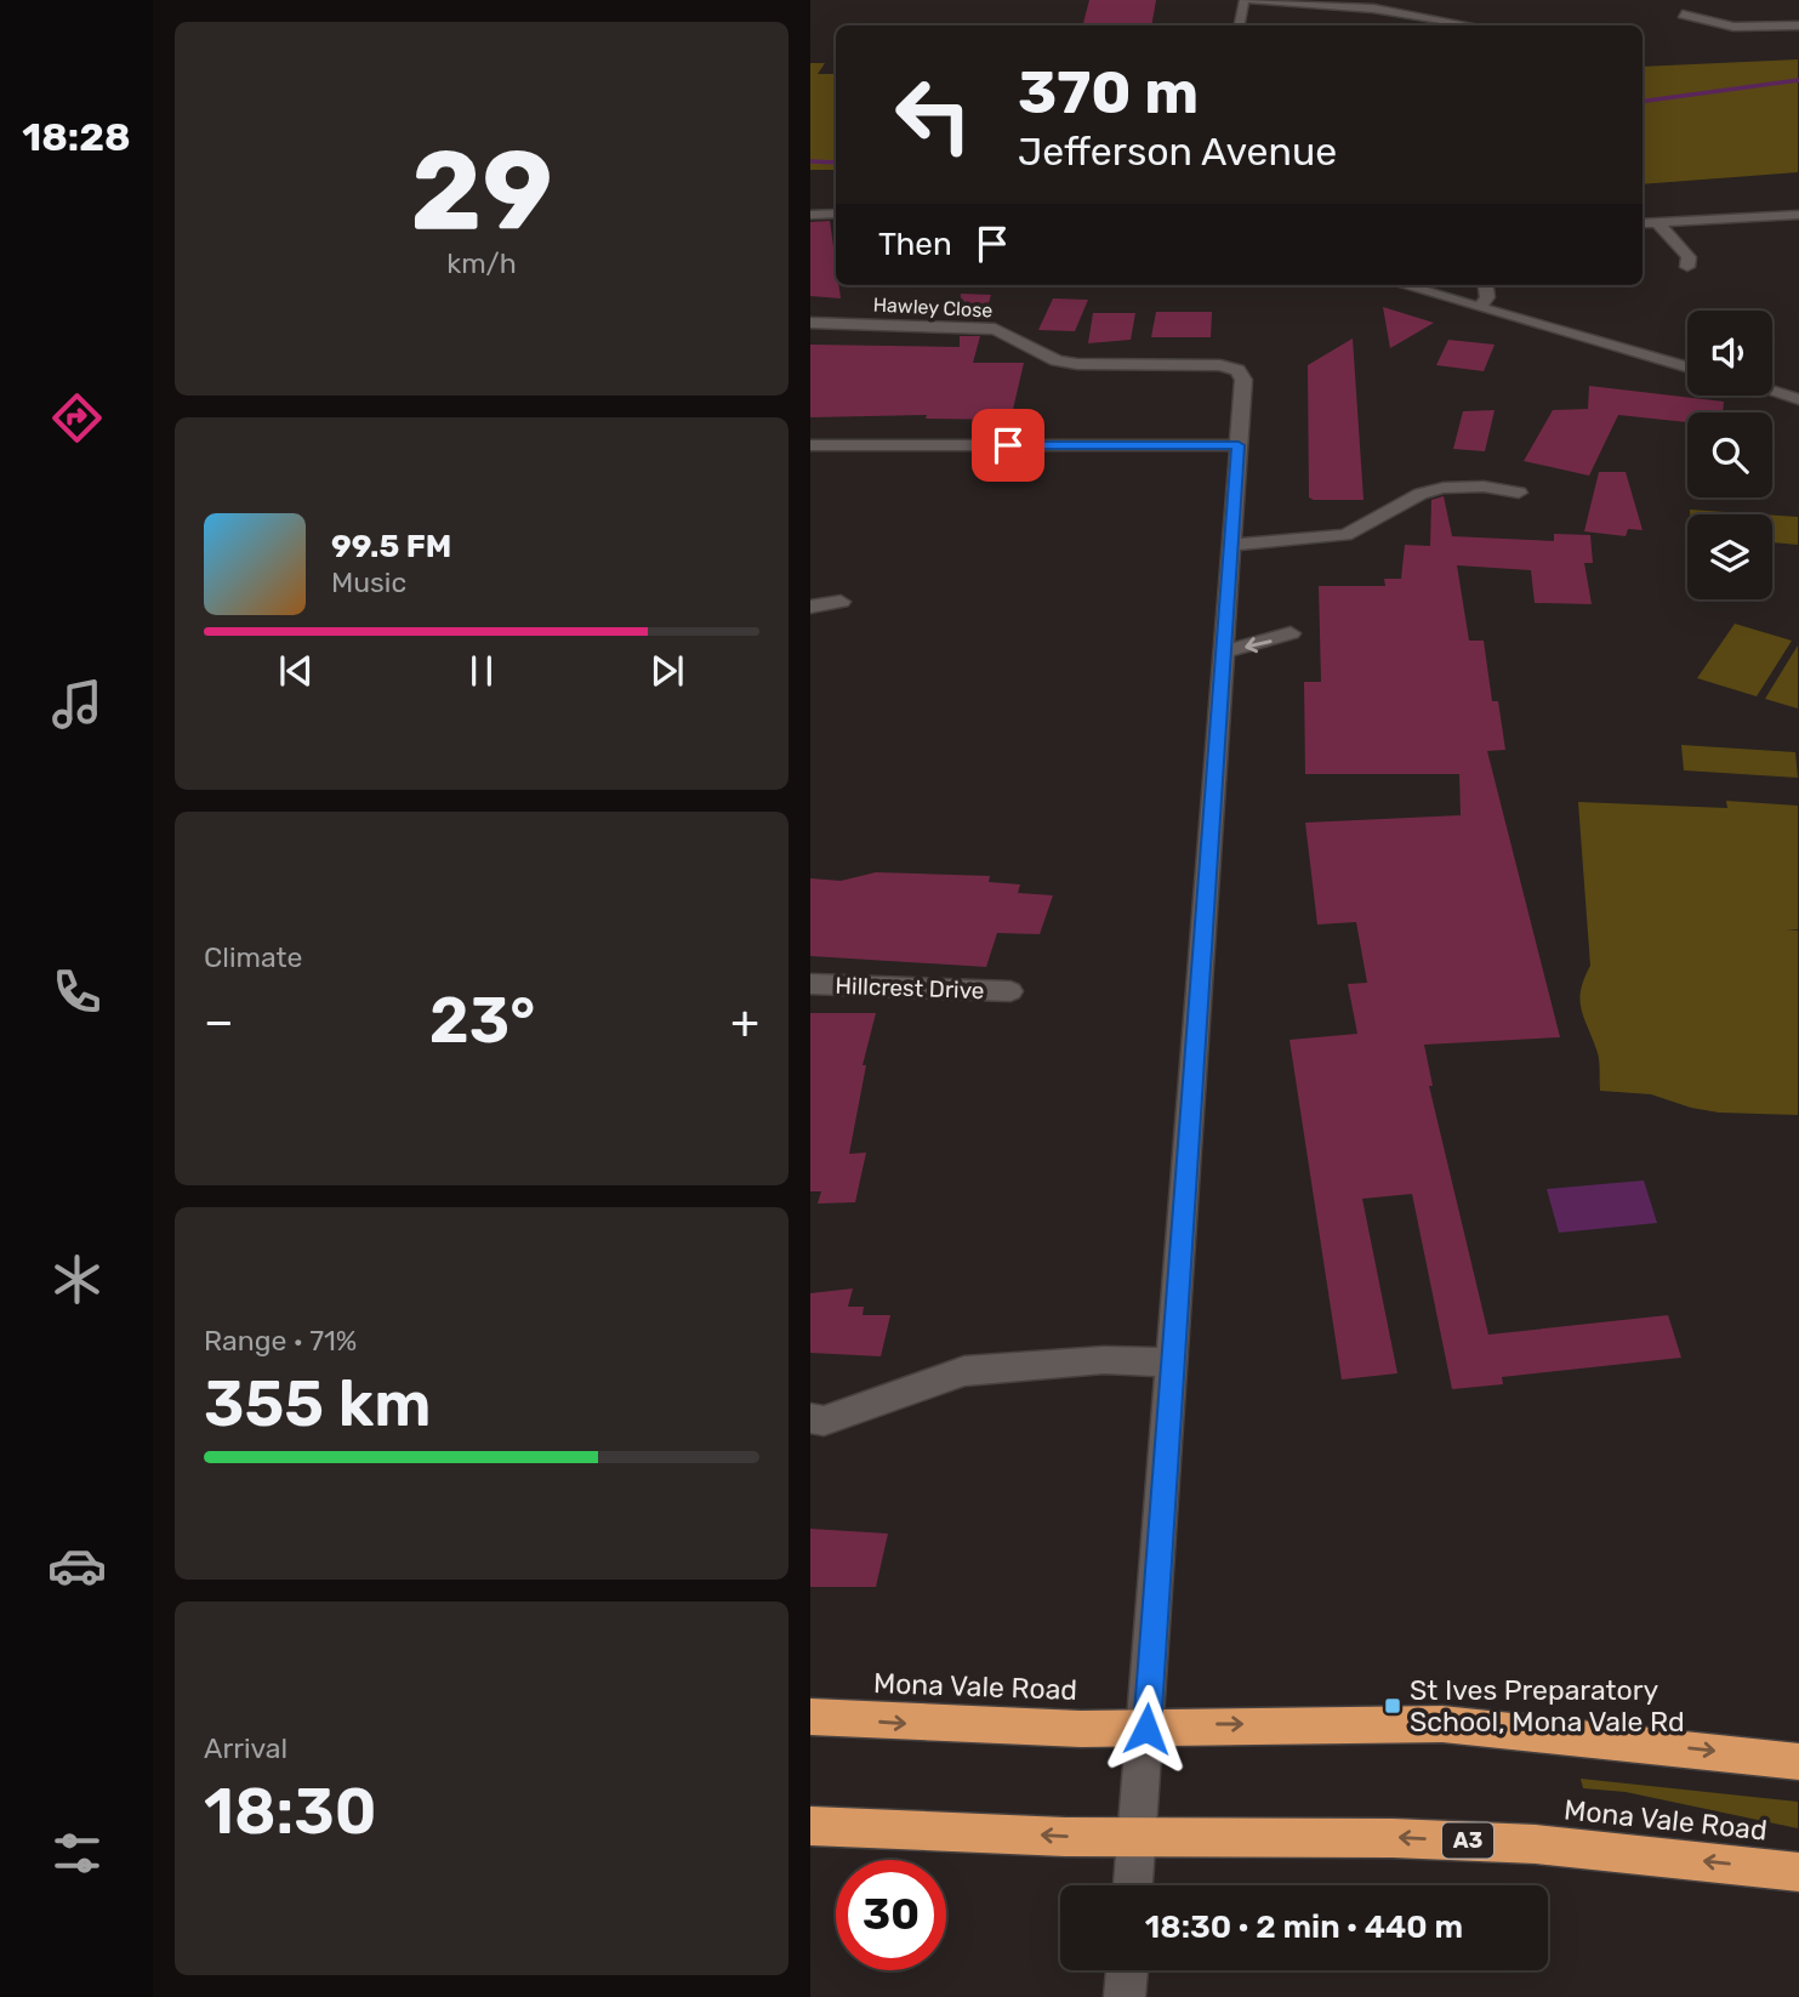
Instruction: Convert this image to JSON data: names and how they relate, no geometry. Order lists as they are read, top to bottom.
{
  "streets": {
    "highway": ["Mona Vale Road", "A3"],
    "street": ["Hawley Close", "Hillcrest Drive"]
  },
  "places": {
    "transit": ["St Ives Preparatory School, Mona Vale Rd"]
  },
  "page": {
    "tabs": "18:28",
    "tile": [
      ["29", "km/h"],
      "Climate",
      ["Range · 71%", "355 km"],
      ["Arrival", "18:30"]
    ],
    "turn": ["370 m", "Jefferson Avenue"],
    "then": "Then",
    "song": ["99.5 FM", "Music"],
    "heat": ["−", "23°", "+"],
    "limit": "30",
    "trip": "18:30 · 2 min · 440 m"
  }
}
